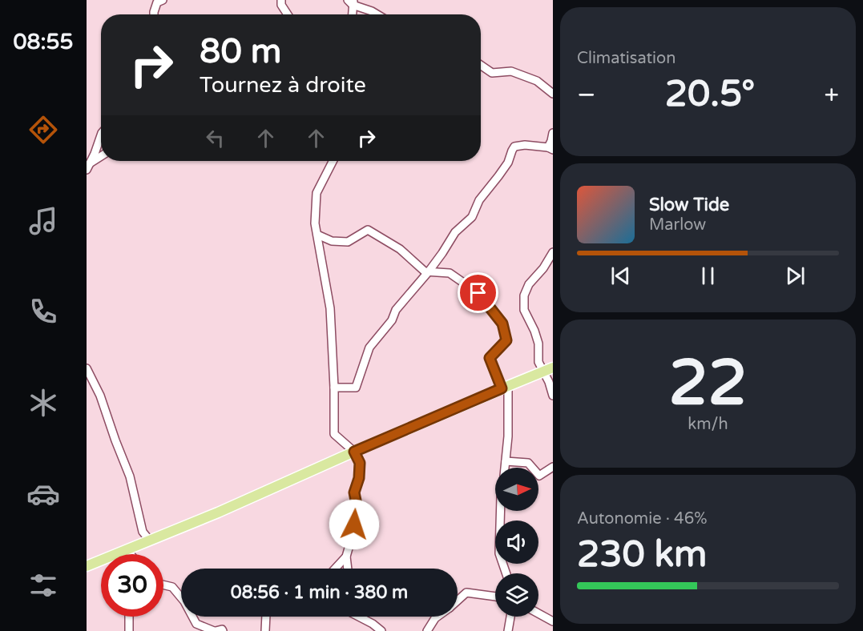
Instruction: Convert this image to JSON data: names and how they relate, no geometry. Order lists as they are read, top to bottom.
{
  "north": "right",
  "page": {
    "tabs": "08:55",
    "tile": [
      "Climatisation",
      ["22", "km/h"],
      ["Autonomie · 46%", "230 km"]
    ],
    "turn": ["80 m", "Tournez à droite"],
    "heat": ["−", "20.5°", "+"],
    "song": ["Slow Tide", "Marlow"],
    "limit": "30",
    "trip": "08:56 · 1 min · 380 m"
  }
}
